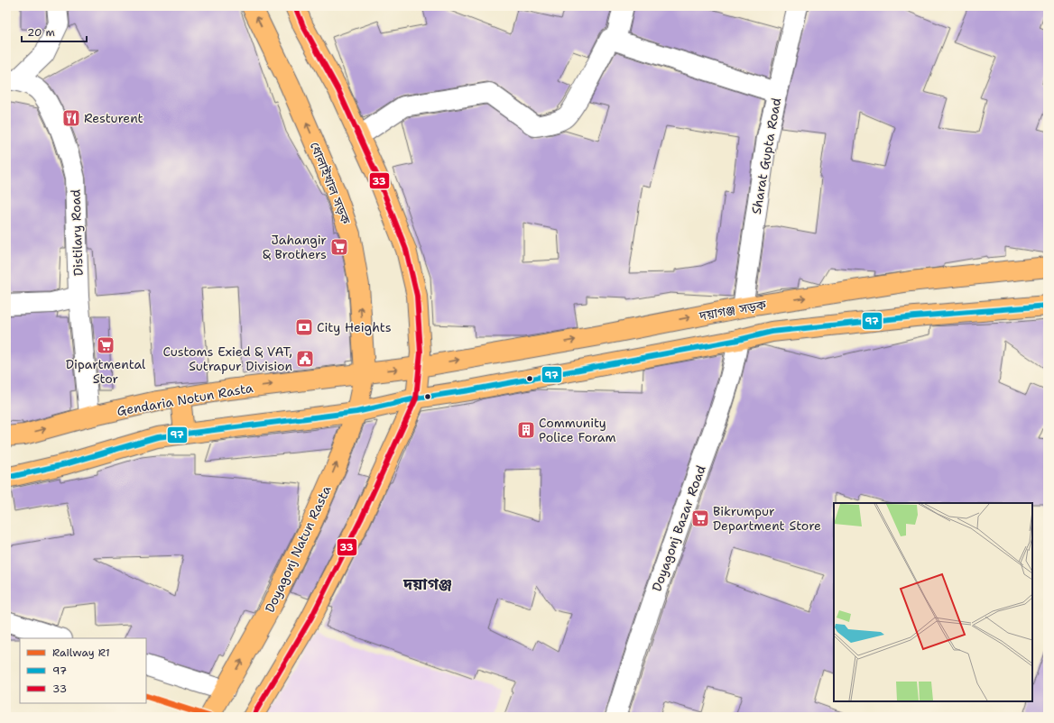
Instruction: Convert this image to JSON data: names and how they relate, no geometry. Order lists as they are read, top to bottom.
{
  "streets": {
    "main road": [
      "ধোলাইখাল সড়ক",
      "দয়াগঞ্জ সড়ক",
      "Gendaria Notun Rasta",
      "Doyagonj Natun Rasta"
    ],
    "street": ["Sharat Gupta Road", "Distilary Road", "Doyagonj Bazar Road"]
  },
  "crossings": [
    ["Sharat Gupta Road", "দয়াগঞ্জ সড়ক"],
    ["ধোলাইখাল সড়ক", "দয়াগঞ্জ সড়ক"],
    ["ধোলাইখাল সড়ক", "Gendaria Notun Rasta"],
    ["ধোলাইখাল সড়ক", "Doyagonj Natun Rasta"],
    ["Distilary Road", "Gendaria Notun Rasta"],
    ["দয়াগঞ্জ সড়ক", "Gendaria Notun Rasta"],
    ["দয়াগঞ্জ সড়ক", "Doyagonj Natun Rasta"],
    ["Gendaria Notun Rasta", "Doyagonj Natun Rasta"]
  ],
  "districts": ["দয়াগঞ্জ"],
  "places": {
    "restaurant": ["Resturent"],
    "supermarket": ["Jahangir & Brothers", "Dipartmental Stor", "Bikrumpur Department Store"],
    "bank": ["City Heights"],
    "public building": ["Customs Exied & VAT, Sutrapur Division"],
    "building": ["Community Police Foram"]
  },
  "lines": ["transit line 33", "transit line 97", "rail line R1"],
  "legend": ["Railway R1", "97", "33"],
  "scale_bar": "20 m"
}
